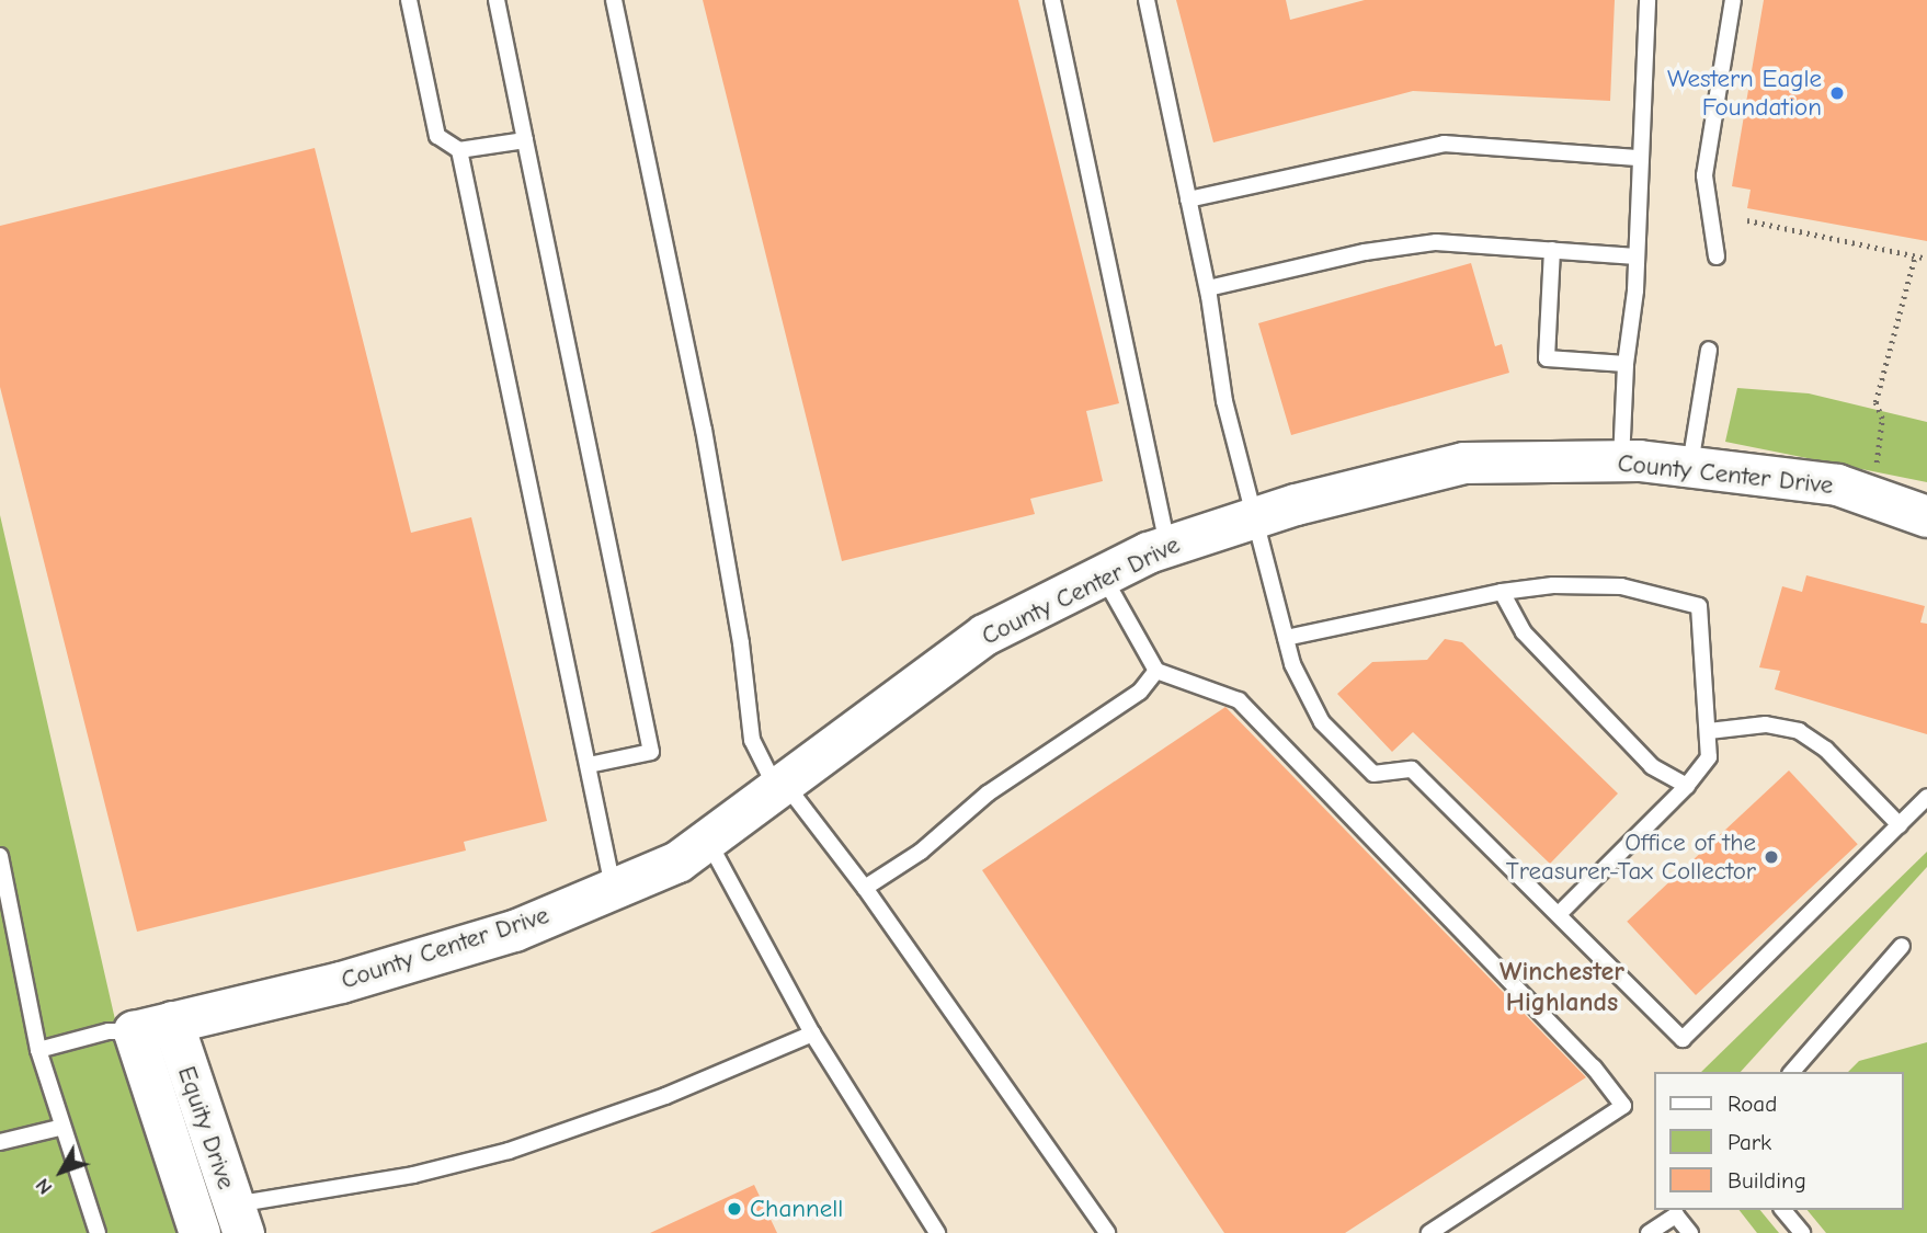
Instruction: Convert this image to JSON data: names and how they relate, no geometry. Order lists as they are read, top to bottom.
{
  "streets": {
    "street": ["County Center Drive", "Equity Drive"]
  },
  "crossings": [
    ["County Center Drive", "Equity Drive"]
  ],
  "districts": ["Winchester Highlands"],
  "places": ["Western Eagle Foundation", "Office of the Treasurer-Tax Collector", "Channell"],
  "legend": ["Road", "Park", "Building"],
  "north": "bottom left"
}
